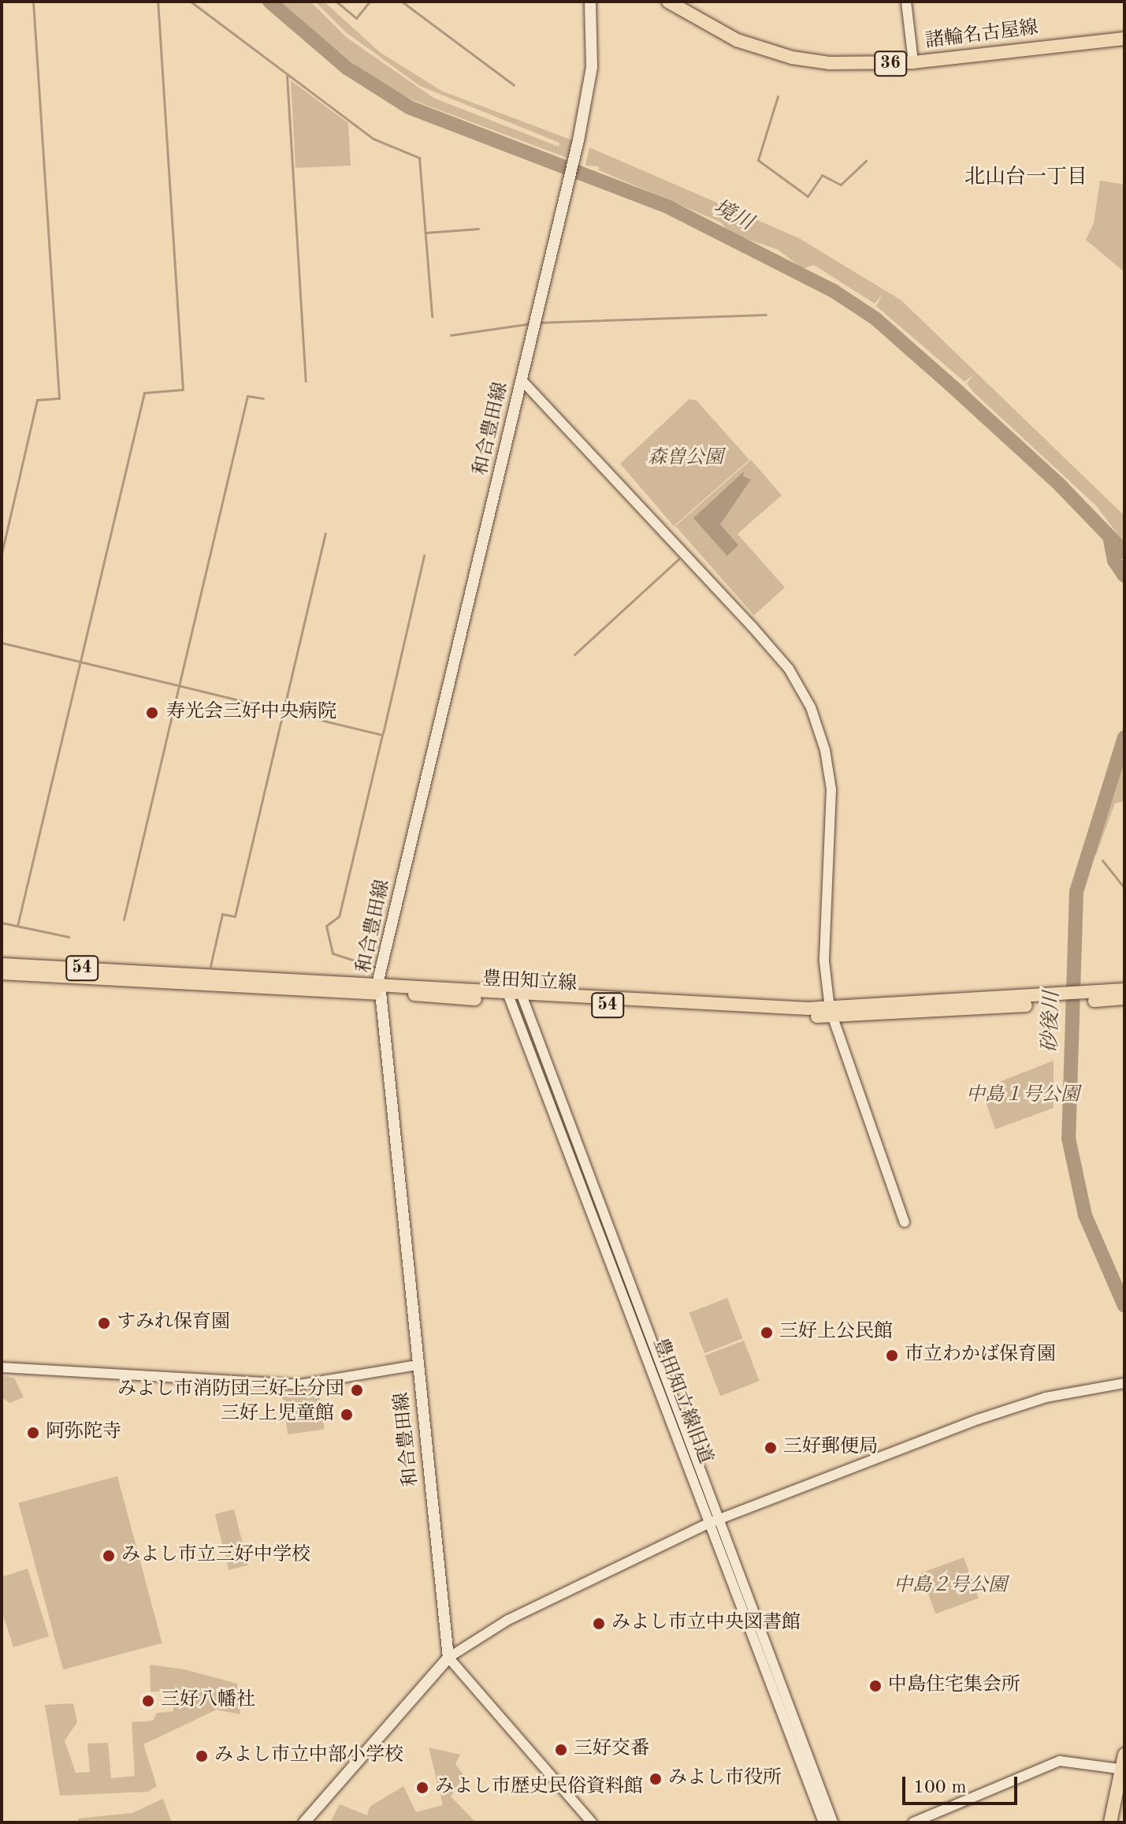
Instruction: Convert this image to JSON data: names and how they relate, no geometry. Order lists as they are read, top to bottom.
{
  "streets": {
    "main road": [
      "諸輪名古屋線",
      "36",
      "和合豊田線",
      "54",
      "豊田知立線"
    ],
    "street": ["豊田知立線旧道"]
  },
  "crossings": [
    ["和合豊田線", "豊田知立線"],
    ["54", "豊田知立線"],
    ["豊田知立線", "豊田知立線旧道"]
  ],
  "districts": ["北山台一丁目"],
  "water": ["境川", "砂後川"],
  "parks": ["森曽公園", "中島１号公園", "中島２号公園"],
  "places": [
    "寿光会三好中央病院",
    "すみれ保育園",
    "三好上公民館",
    "市立わかば保育園",
    "みよし市消防団三好上分団",
    "三好上児童館",
    "阿弥陀寺",
    "三好郵便局",
    "みよし市立三好中学校",
    "みよし市立中央図書館",
    "中島住宅集会所",
    "三好八幡社",
    "三好交番",
    "みよし市立中部小学校",
    "みよし市役所",
    "みよし市歴史民俗資料館"
  ],
  "scale_bar": "100 m"
}
